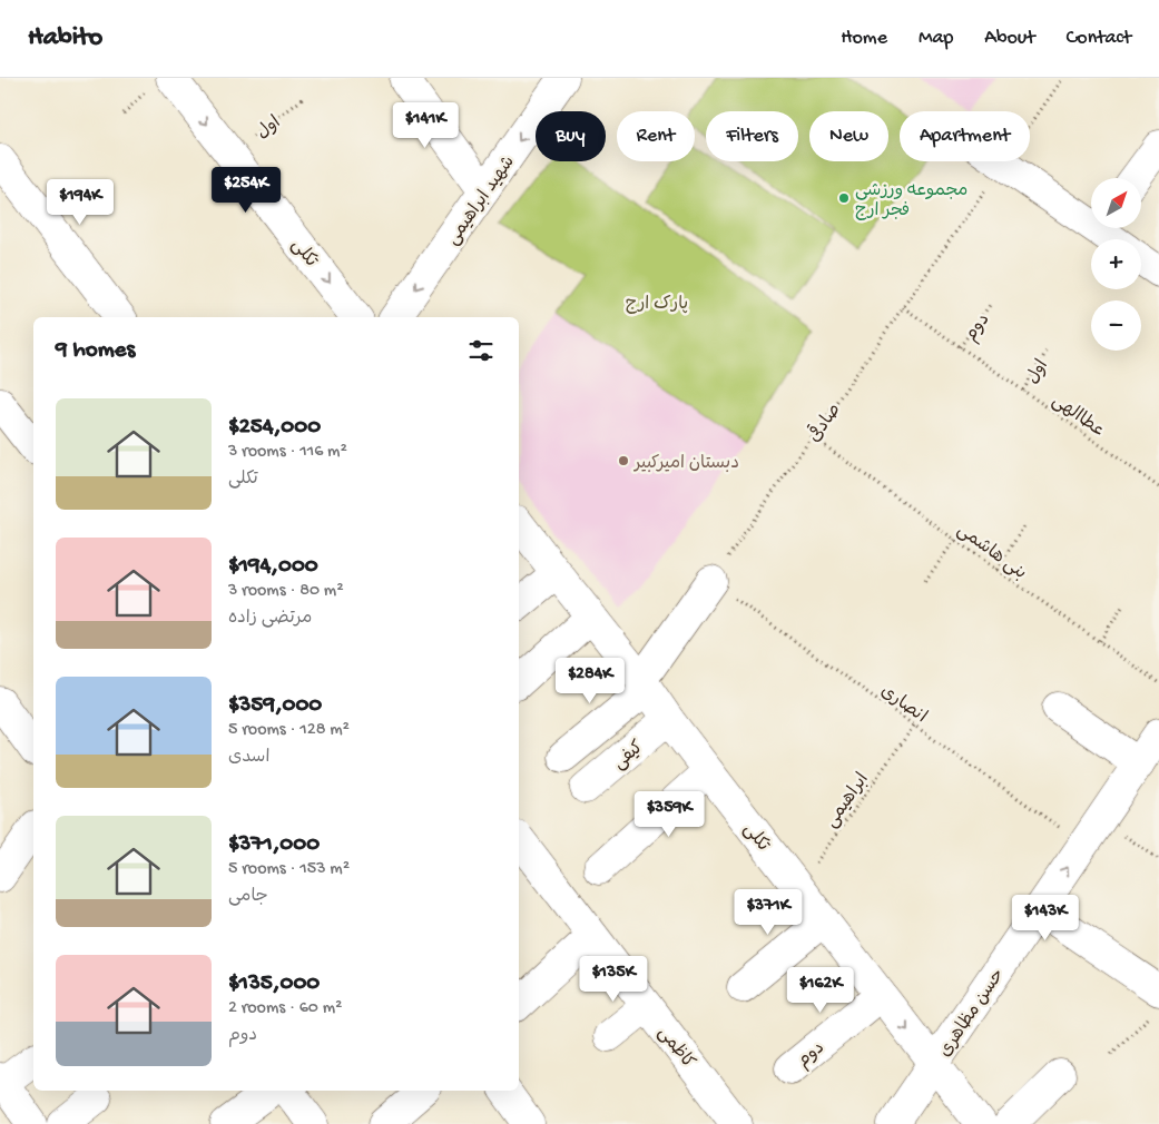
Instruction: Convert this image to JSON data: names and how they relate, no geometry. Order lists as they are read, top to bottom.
{
  "streets": {
    "street": [
      "شهید ابراهیمی",
      "تکلی",
      "دوم",
      "کیفی",
      "حسن مظاهری",
      "کاظمی"
    ],
    "path": [
      "اول",
      "عطاالهی",
      "صادقی",
      "بنی هاشمی",
      "انصاری",
      "ابراهیمی"
    ]
  },
  "crossings": [
    ["اول", "تکلی"],
    ["اول", "عطاالهی"],
    ["تکلی", "دوم"],
    ["تکلی", "کیفی"],
    ["تکلی", "ابراهیمی"],
    ["تکلی", "حسن مظاهری"],
    ["دوم", "عطاالهی"],
    ["عطاالهی", "صادقی"],
    ["صادقی", "بنی هاشمی"],
    ["صادقی", "انصاری"],
    ["انصاری", "ابراهیمی"],
    ["انصاری", "حسن مظاهری"]
  ],
  "one_way": ["شهید ابراهیمی"],
  "parks": ["پارک ارج"],
  "places": ["مجموعه ورزشی فجر ارج", "دبستان امیرکبیر"],
  "north": "top right",
  "page": {
    "header": "Habito",
    "nav": [
      "Home",
      "Map",
      "About",
      "Contact"
    ],
    "price": [
      "$141K",
      "$254K",
      "$194K",
      "$284K",
      "$359K",
      "$371K",
      "$143K",
      "$135K",
      "$162K"
    ],
    "chip": [
      "Buy",
      "Rent",
      "Filters",
      "New",
      "Apartment"
    ],
    "map_buttons": ["+", "−"],
    "heading": "9 homes",
    "list": [
      {
        "name": "$254,000",
        "note": "3 rooms · 116 m² · تکلی"
      },
      {
        "name": "$194,000",
        "note": "3 rooms · 80 m² · مرتضی زاده"
      },
      {
        "name": "$359,000",
        "note": "5 rooms · 128 m² · اسدی"
      },
      {
        "name": "$371,000",
        "note": "5 rooms · 153 m² · جامی"
      },
      {
        "name": "$135,000",
        "note": "2 rooms · 60 m² · دوم"
      }
    ]
  }
}
